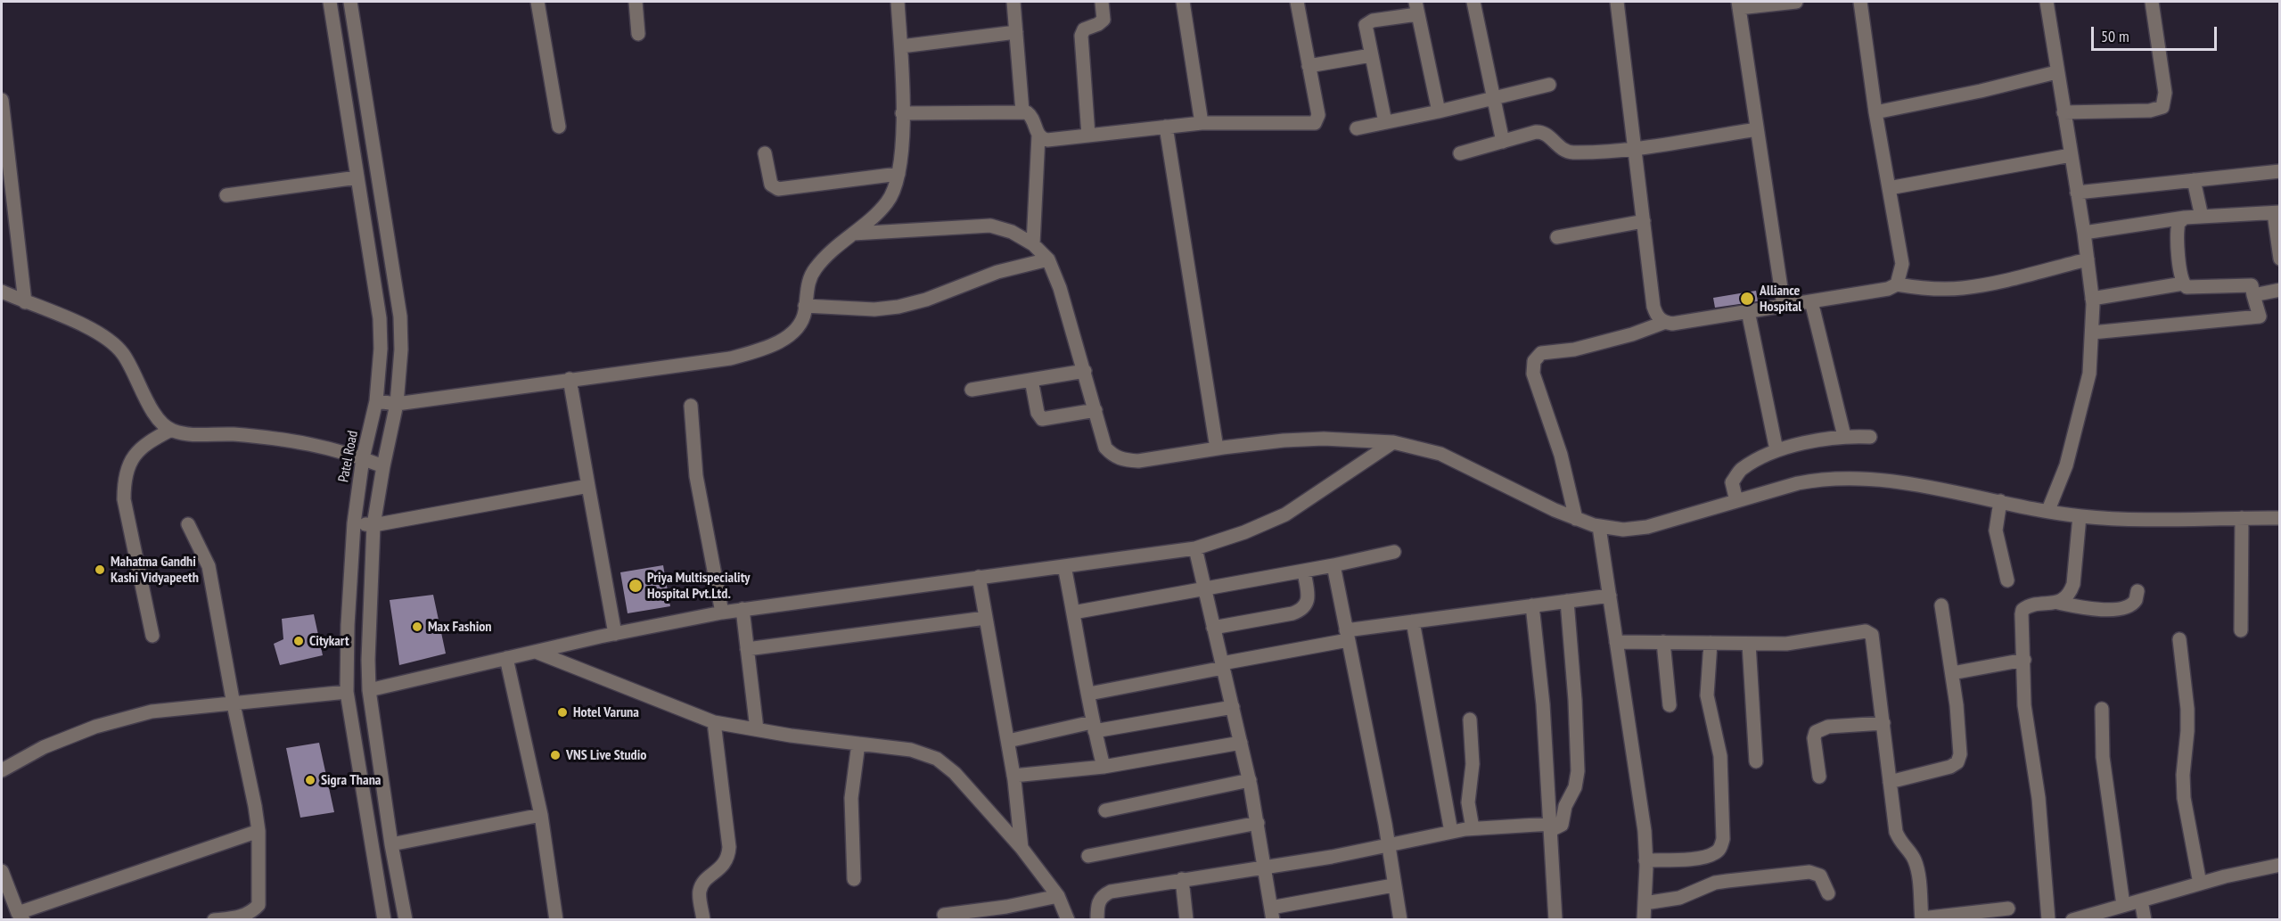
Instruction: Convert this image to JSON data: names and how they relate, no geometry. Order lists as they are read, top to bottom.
{
  "streets": {
    "street": ["Patel Road"]
  },
  "places": [
    "Alliance Hospital",
    "Mahatma Gandhi Kashi Vidyapeeth",
    "Priya Multispeciality Hospital Pvt.Ltd.",
    "Max Fashion",
    "Citykart",
    "Hotel Varuna",
    "VNS Live Studio",
    "Sigra Thana"
  ],
  "scale_bar": "50 m"
}
